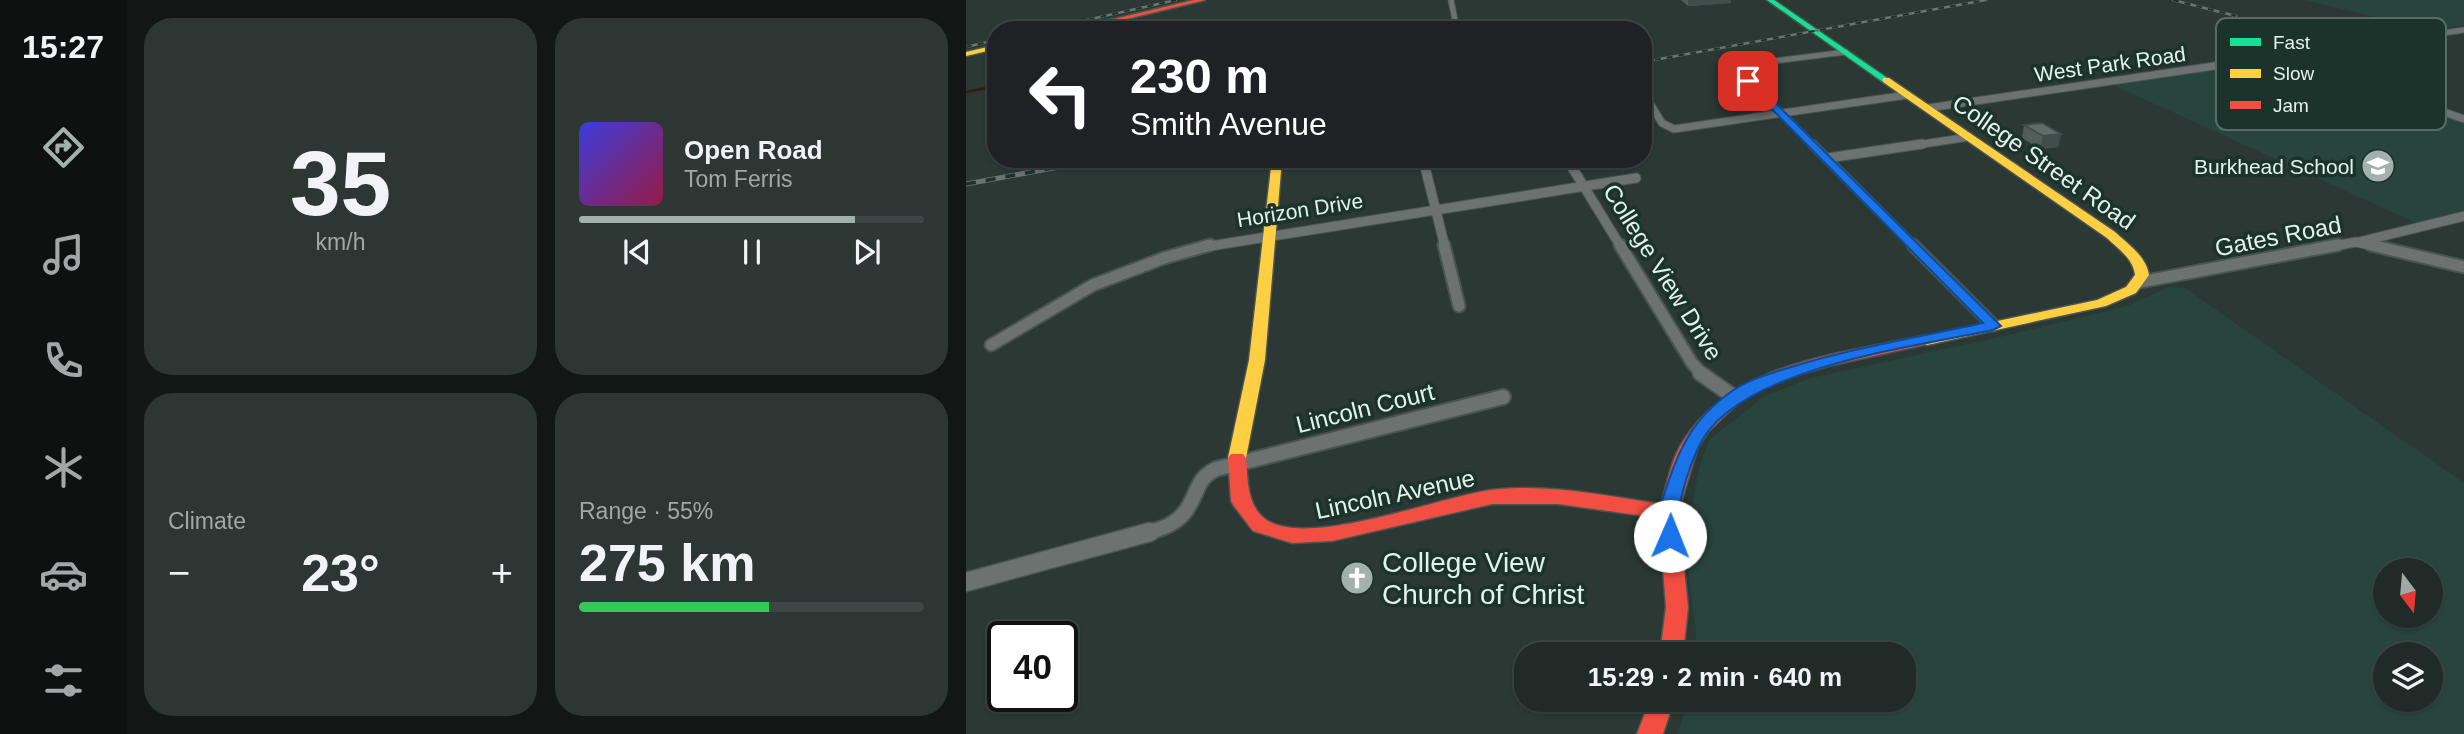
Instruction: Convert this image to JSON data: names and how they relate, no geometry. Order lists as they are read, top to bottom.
{
  "streets": {
    "street": [
      "West Park Road",
      "College Street Road",
      "Horizon Drive",
      "Gates Road",
      "College View Drive",
      "Lincoln Court",
      "Lincoln Avenue"
    ]
  },
  "crossings": [
    ["West Park Road", "College Street Road"],
    ["College Street Road", "Gates Road"],
    ["Horizon Drive", "College View Drive"],
    ["Horizon Drive", "Lincoln Avenue"],
    ["Lincoln Court", "Lincoln Avenue"]
  ],
  "places": {
    "school or university": ["Burkhead School"],
    "church": ["College View Church of Christ"]
  },
  "legend": ["Fast", "Slow", "Jam"],
  "north": "bottom",
  "page": {
    "tabs": "15:27",
    "tile": [
      ["35", "km/h"],
      "Climate",
      ["Range · 55%", "275 km"]
    ],
    "turn": ["230 m", "Smith Avenue"],
    "song": ["Open Road", "Tom Ferris"],
    "heat": ["−", "23°", "+"],
    "limit": "40",
    "trip": "15:29 · 2 min · 640 m"
  }
}
